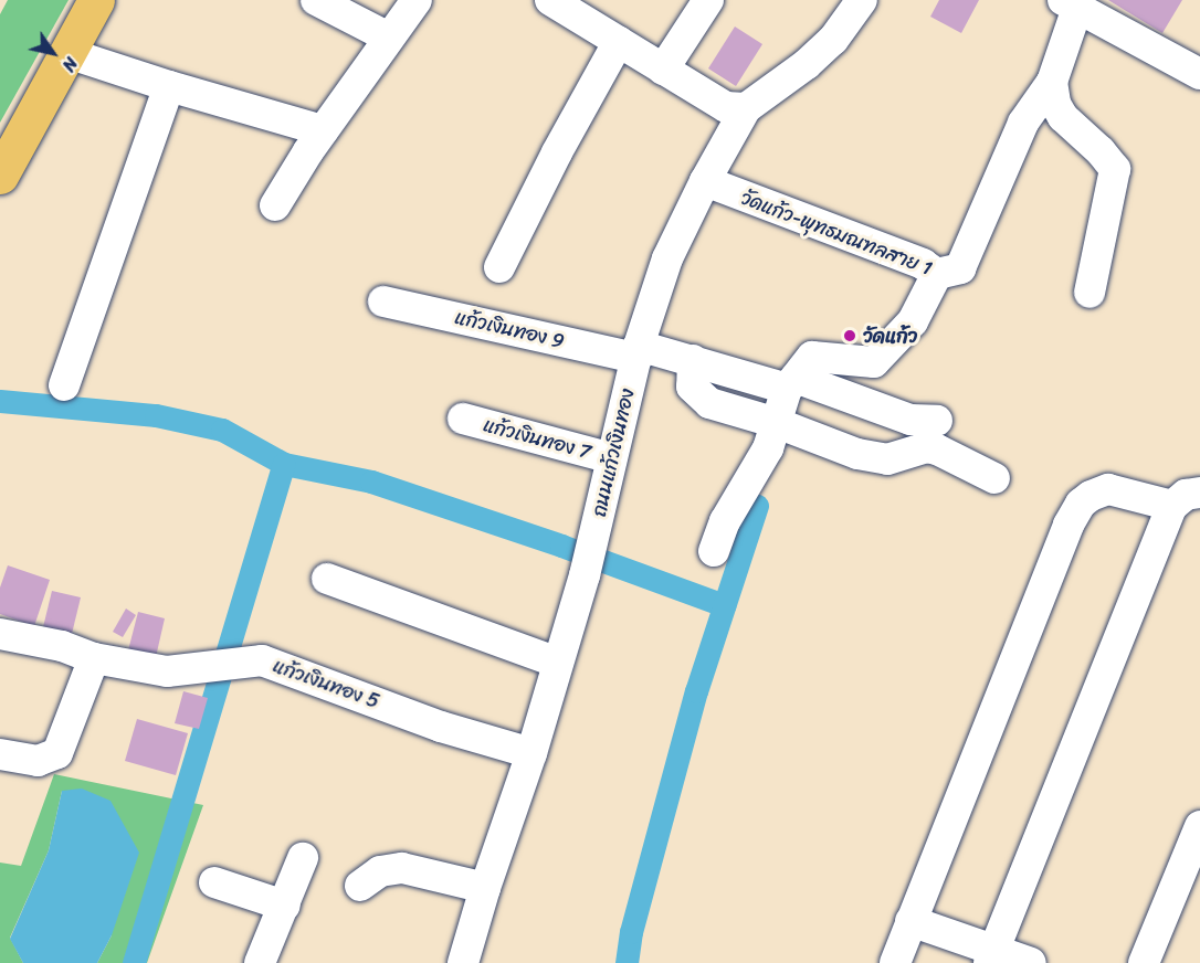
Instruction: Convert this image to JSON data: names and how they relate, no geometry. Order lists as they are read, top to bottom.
{
  "streets": {
    "street": [
      "วัดแก้ว-พุทธมณฑลสาย 1",
      "แก้วเงินทอง 9",
      "แก้วเงินทอง 7",
      "ถนนแก้วเงินทอง",
      "แก้วเงินทอง 5"
    ]
  },
  "crossings": [
    ["วัดแก้ว-พุทธมณฑลสาย 1", "ถนนแก้วเงินทอง"],
    ["แก้วเงินทอง 9", "ถนนแก้วเงินทอง"],
    ["แก้วเงินทอง 7", "ถนนแก้วเงินทอง"],
    ["ถนนแก้วเงินทอง", "แก้วเงินทอง 5"]
  ],
  "places": ["วัดแก้ว"],
  "north": "bottom right"
}
